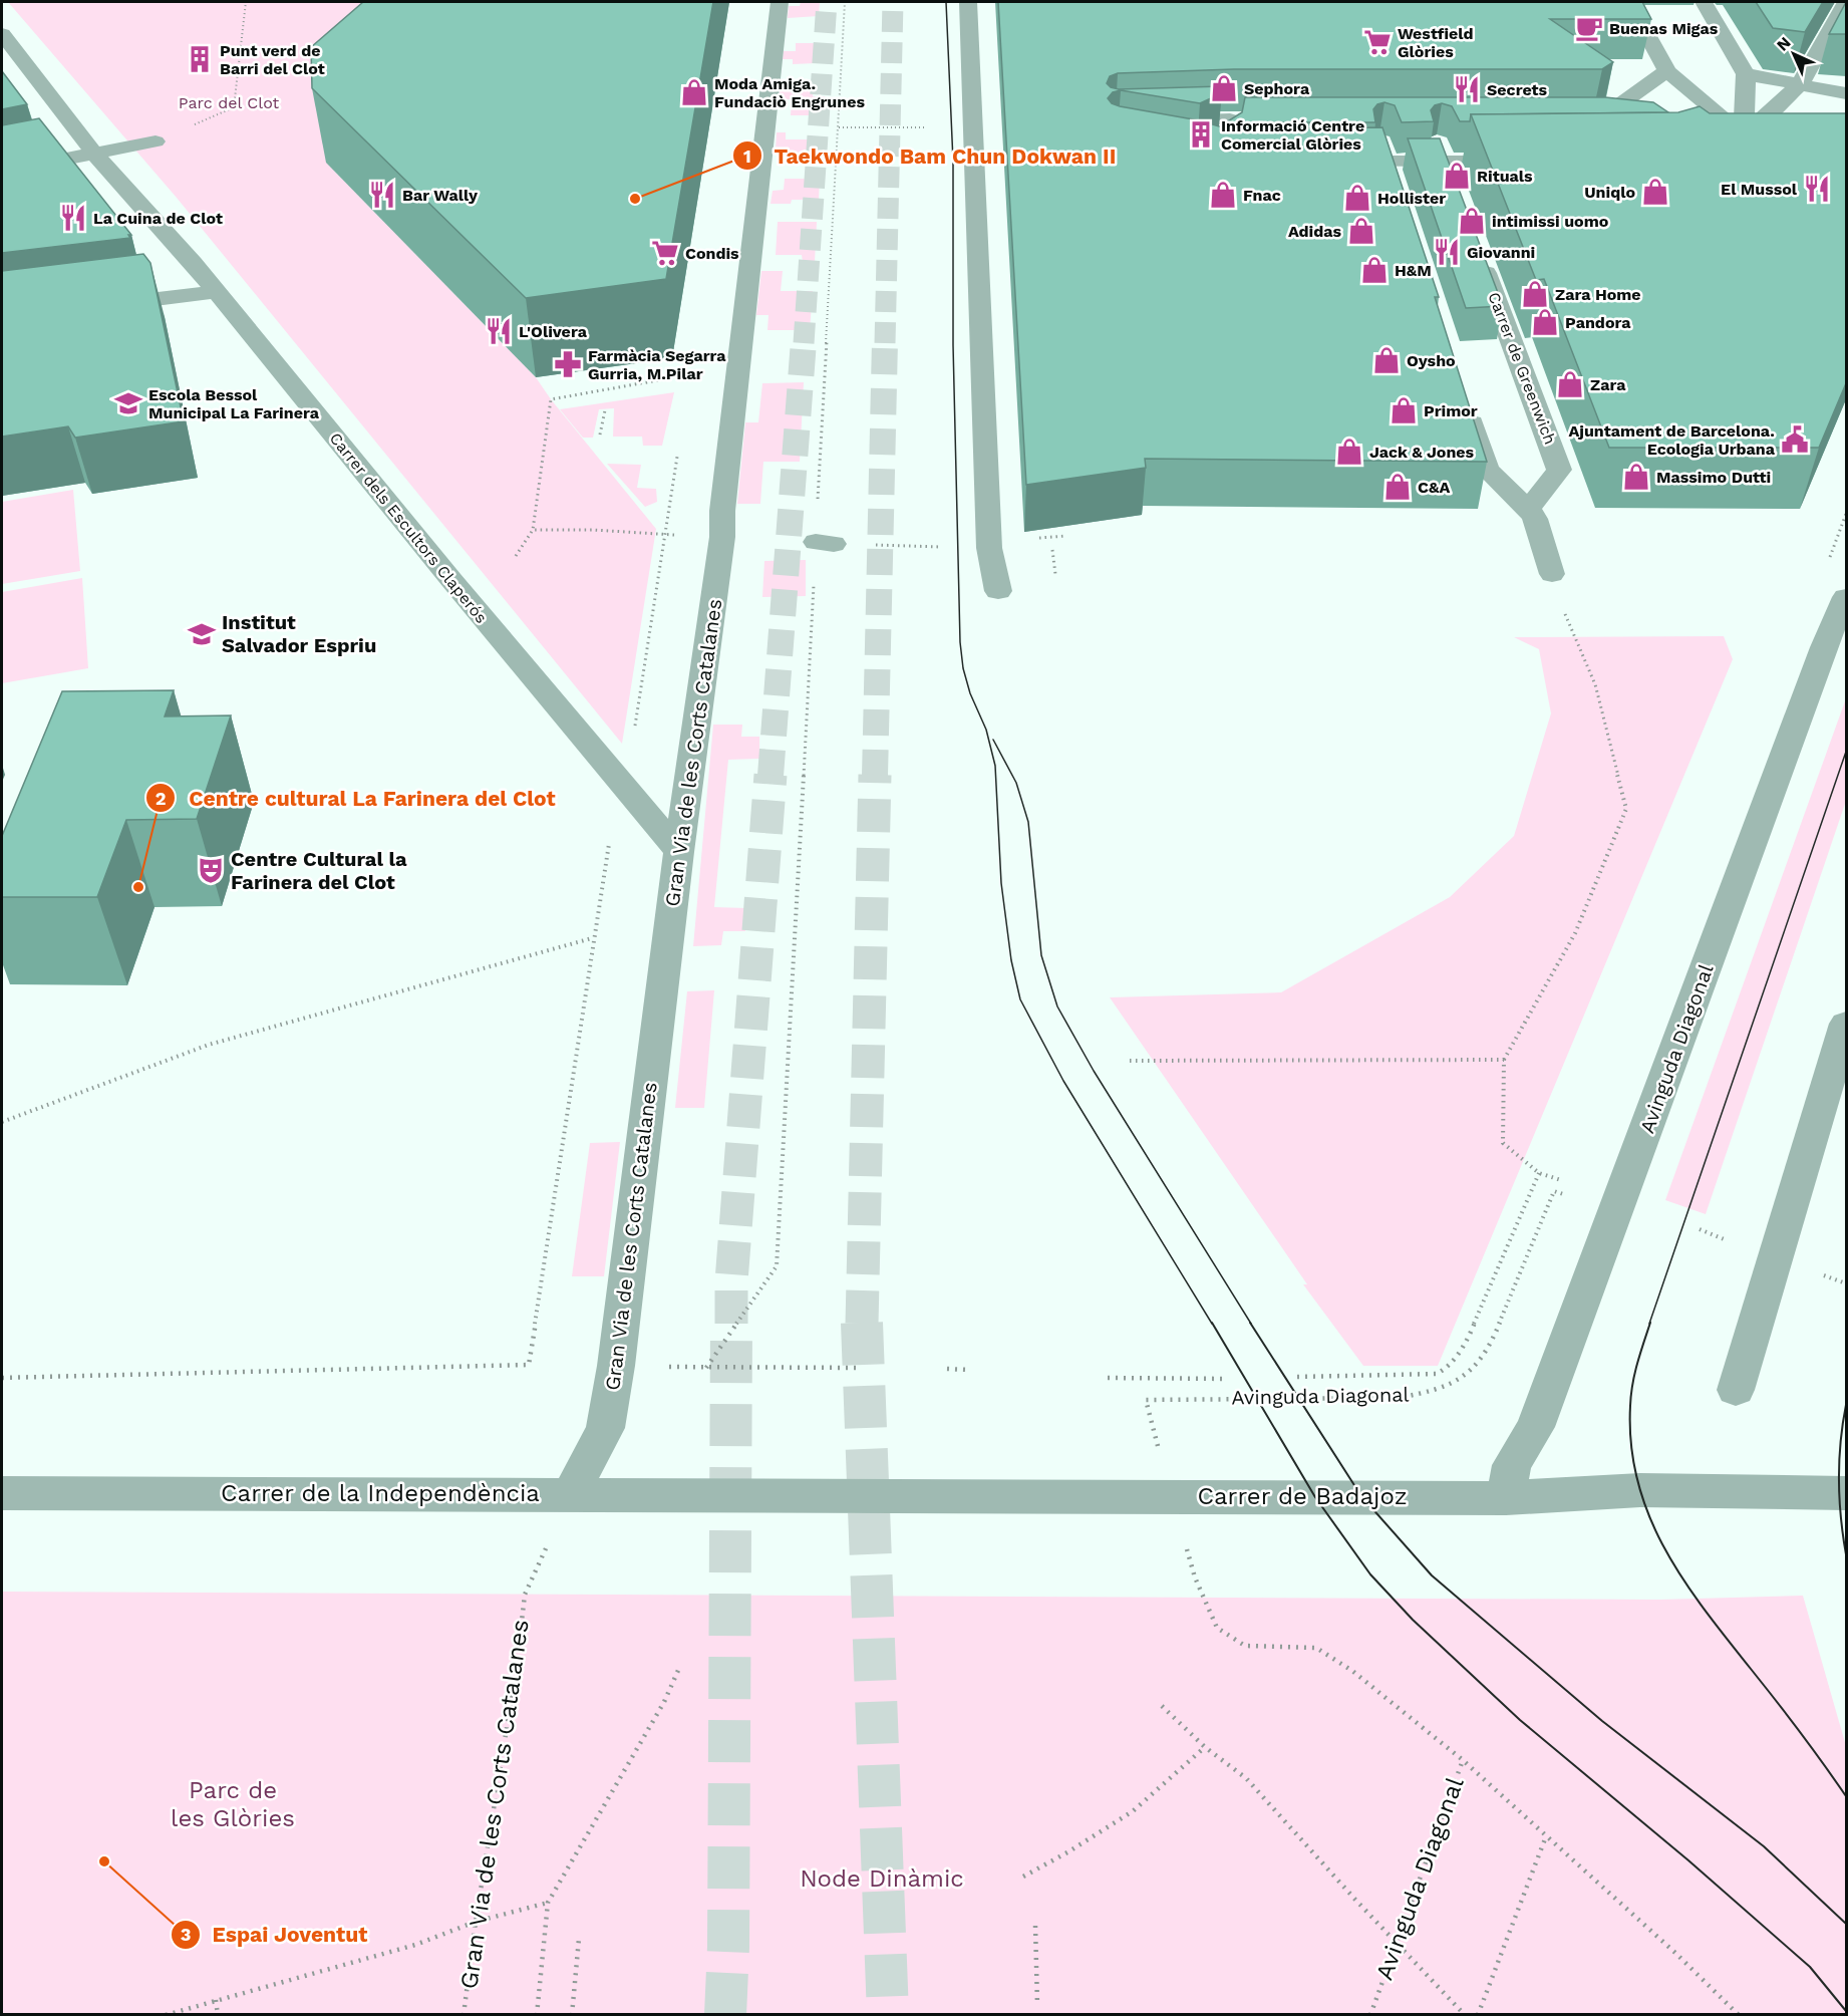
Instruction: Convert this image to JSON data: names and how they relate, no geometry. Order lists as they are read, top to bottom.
{
  "streets": {
    "street": [
      "Carrer de Greenwich",
      "Carrer dels Escultors Claperós",
      "Gran Via de les Corts Catalanes",
      "Avinguda Diagonal",
      "Carrer de la Independència",
      "Carrer de Badajoz"
    ]
  },
  "crossings": [
    ["Carrer dels Escultors Claperós", "Gran Via de les Corts Catalanes"],
    ["Gran Via de les Corts Catalanes", "Carrer de la Independència"],
    ["Avinguda Diagonal", "Carrer de Badajoz"],
    ["Carrer de la Independència", "Carrer de Badajoz"]
  ],
  "parks": ["Parc del Clot", "Parc de les Glòries", "Node Dinàmic"],
  "places": {
    "cafe": ["Buenas Migas"],
    "supermarket": ["Westfield Glòries", "Condis"],
    "building": ["Punt verd de Barri del Clot", "Informació Centre Comercial Glòries"],
    "shop": [
      "Sephora",
      "Moda Amiga. Fundaciò Engrunes",
      "Rituals",
      "Uniqlo",
      "Fnac",
      "Hollister",
      "intimissi uomo",
      "Adidas",
      "H&M",
      "Zara Home",
      "Pandora",
      "Oysho",
      "Zara",
      "Primor",
      "Jack & Jones",
      "Massimo Dutti",
      "C&A"
    ],
    "restaurant": [
      "Secrets",
      "El Mussol",
      "Bar Wally",
      "La Cuina de Clot",
      "Giovanni",
      "L'Olivera"
    ],
    "other": ["Taekwondo Bam Chun Dokwan II", "Centre cultural La Farinera del Clot", "Espai Joventut"],
    "pharmacy": ["Farmàcia Segarra Gurria, M.Pilar"],
    "school or university": ["Escola Bessol Municipal La Farinera", "Institut Salvador Espriu"],
    "public building": ["Ajuntament de Barcelona. Ecologia Urbana"],
    "theatre": ["Centre Cultural la Farinera del Clot"]
  },
  "north": "top left"
}
